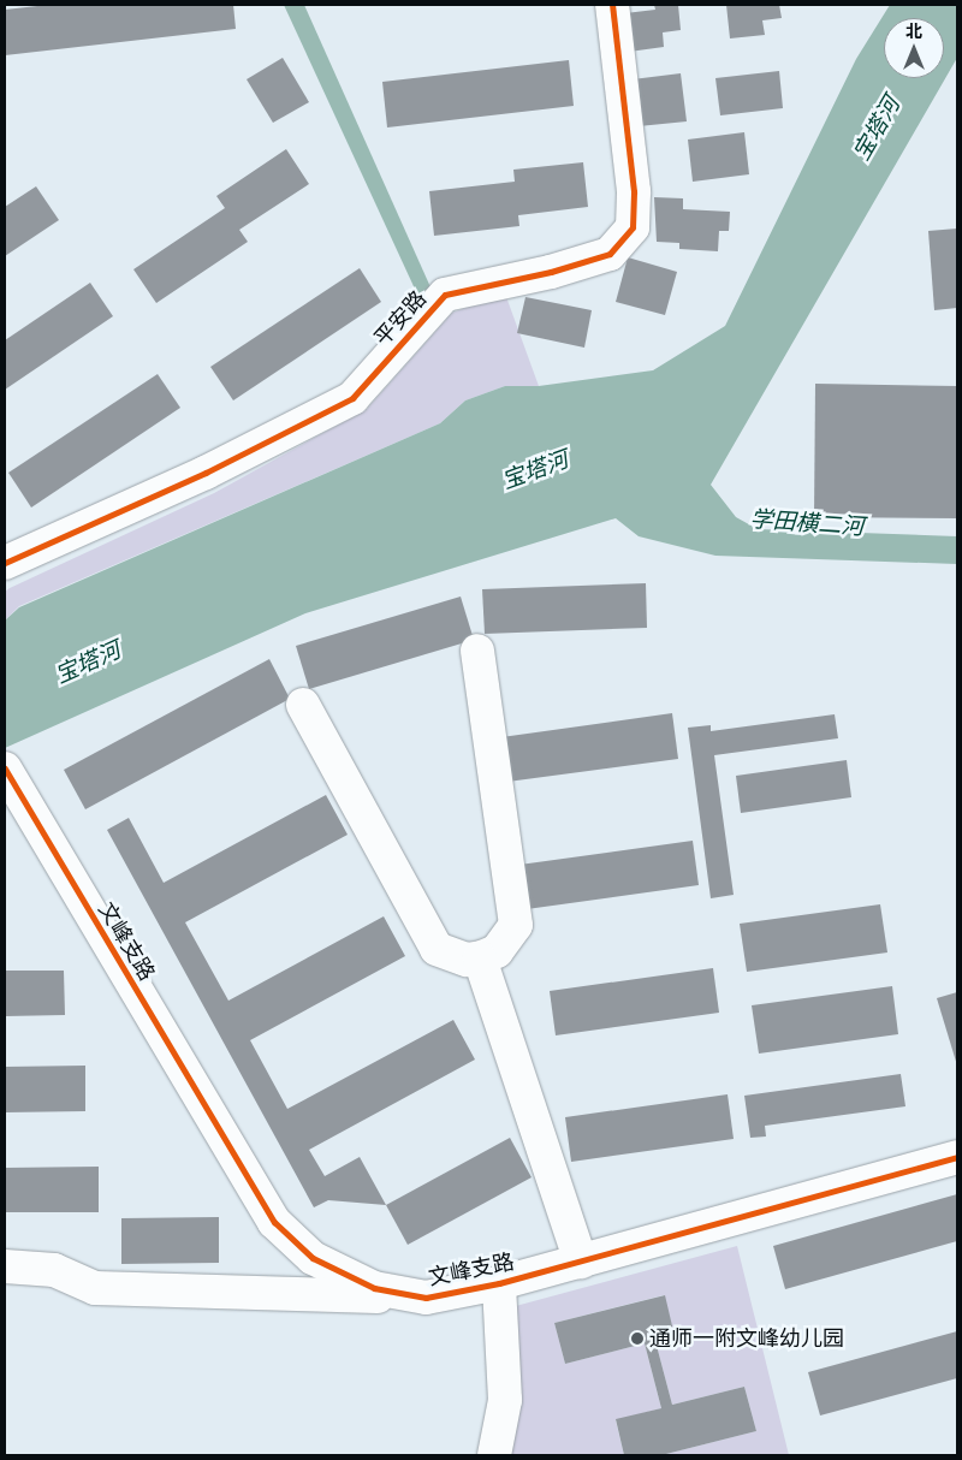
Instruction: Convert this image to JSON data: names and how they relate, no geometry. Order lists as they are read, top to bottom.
{
  "streets": {
    "street": ["平安路", "文峰支路"]
  },
  "water": ["宝塔河", "学田横二河"],
  "places": ["通师一附文峰幼儿园"],
  "north": "top"
}
